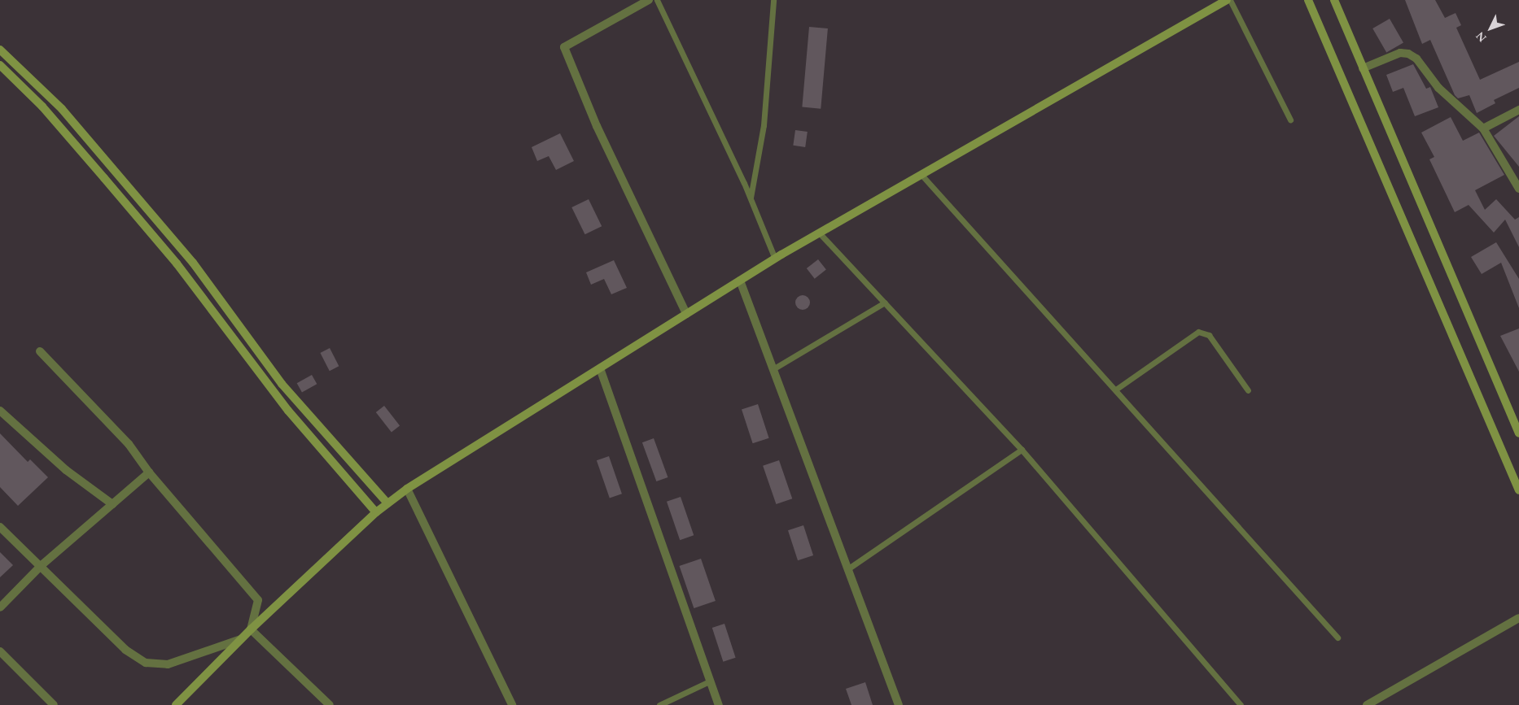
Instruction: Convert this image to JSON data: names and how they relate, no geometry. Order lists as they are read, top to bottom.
{
  "north": "bottom left"
}
